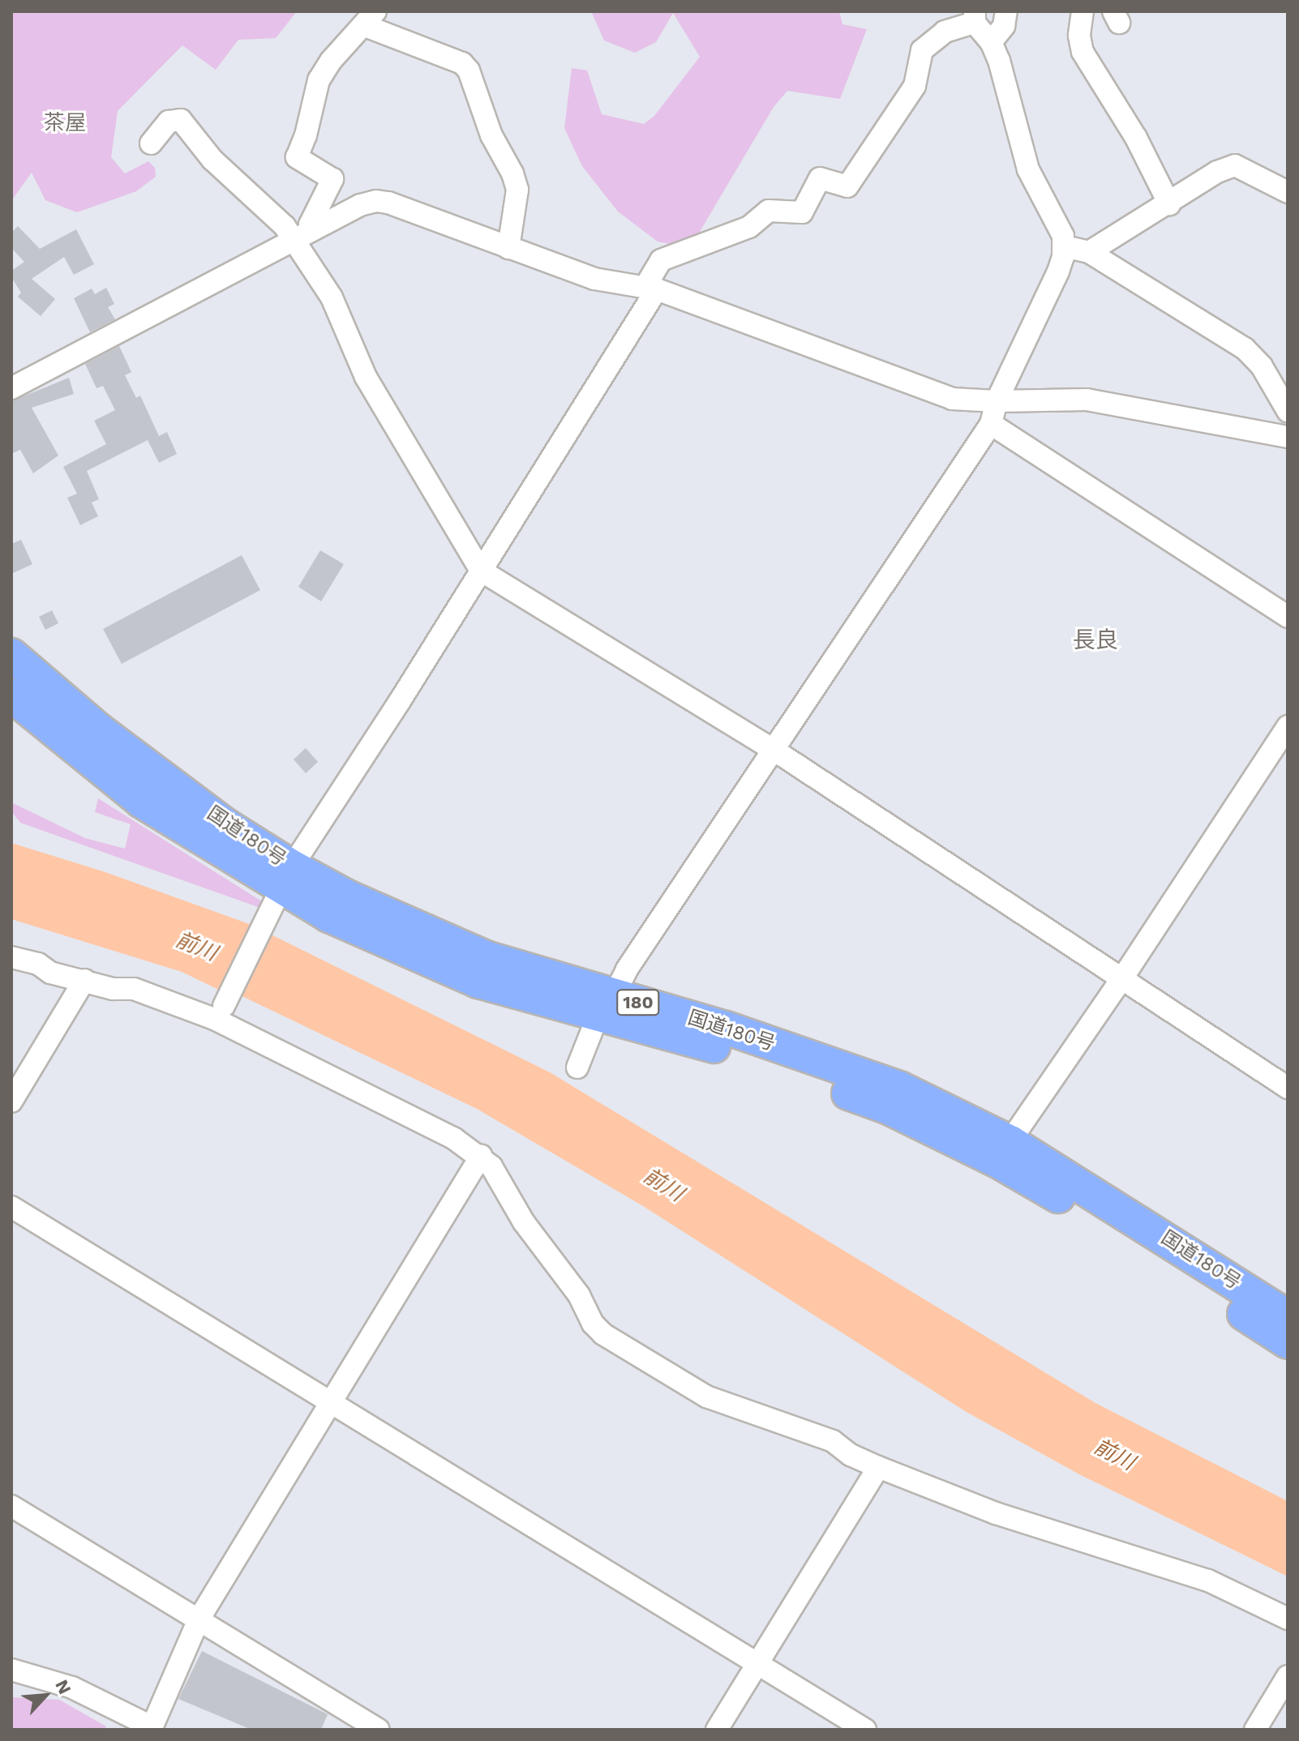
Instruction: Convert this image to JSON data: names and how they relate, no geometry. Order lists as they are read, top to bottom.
{
  "streets": {
    "highway": ["国道180号", "180"]
  },
  "districts": ["茶屋", "長良"],
  "water": ["前川"],
  "north": "top right"
}
